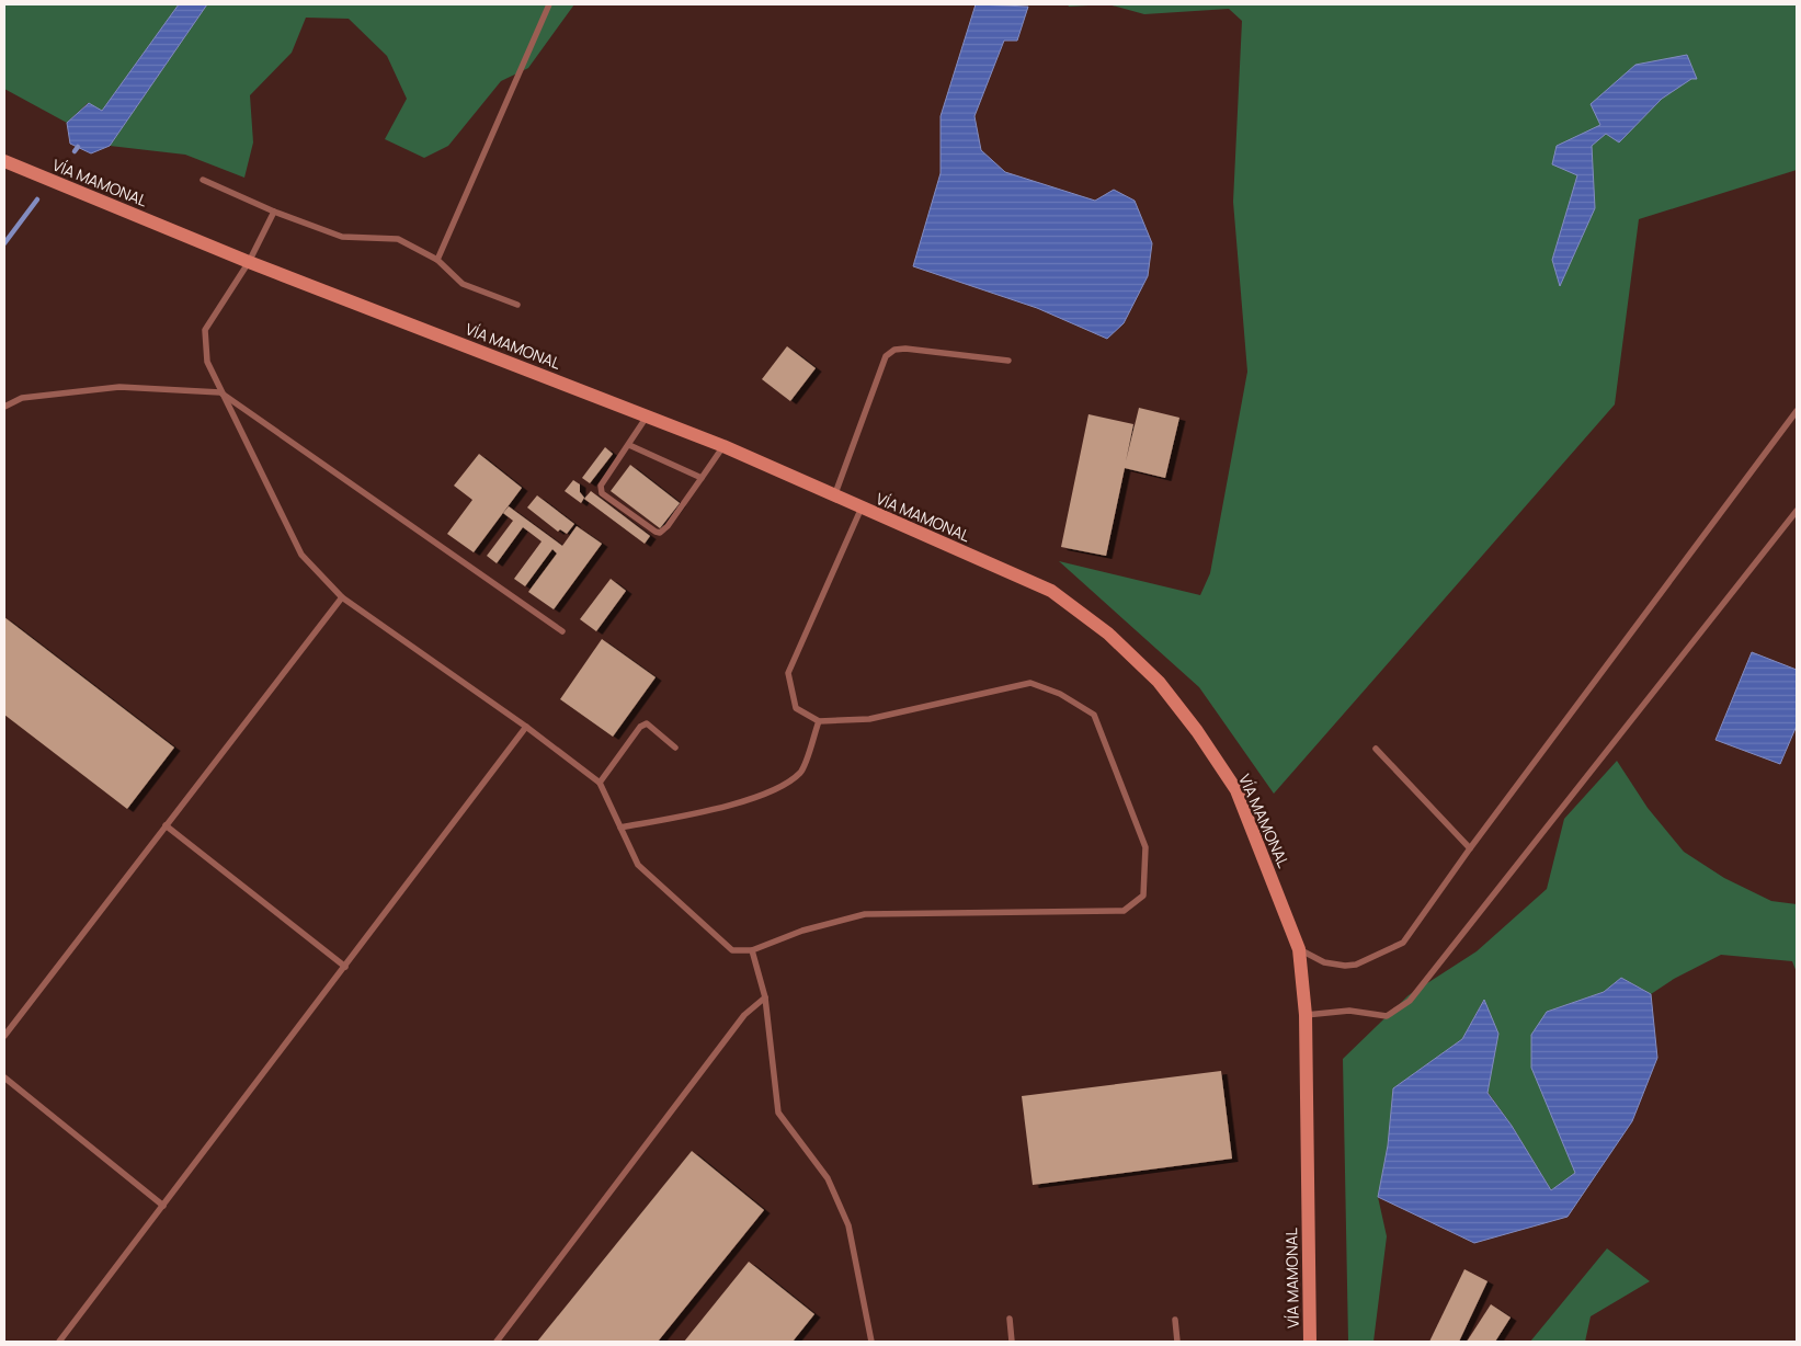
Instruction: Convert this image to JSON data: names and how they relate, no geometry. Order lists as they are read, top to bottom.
{
  "streets": {
    "street": ["VÍA MAMONAL"]
  }
}
